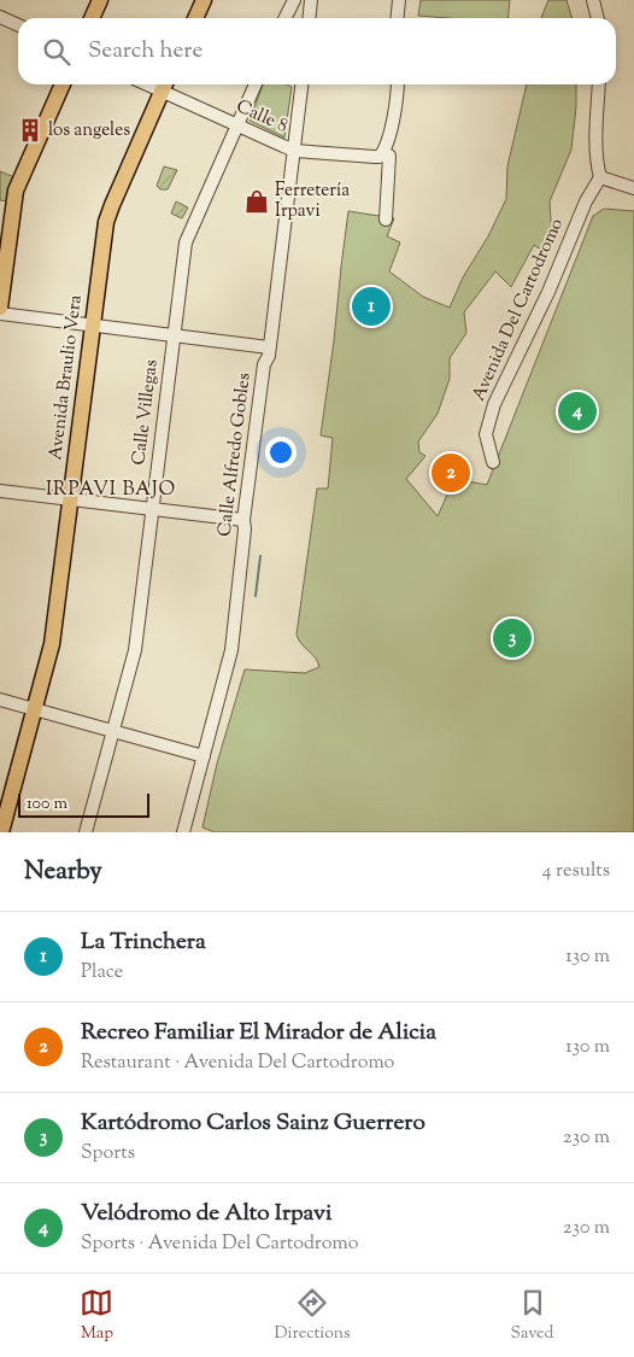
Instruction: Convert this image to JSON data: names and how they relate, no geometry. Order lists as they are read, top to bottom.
{
  "streets": {
    "main road": ["Avenida Braulio Vera"],
    "street": [
      "Calle 8",
      "Avenida Del Cartodromo",
      "Calle Villegas",
      "Calle Alfredo Gobles"
    ]
  },
  "crossings": [
    ["Calle 8", "Avenida Braulio Vera"],
    ["Calle 8", "Calle Villegas"],
    ["Calle 8", "Calle Alfredo Gobles"]
  ],
  "districts": ["IRPAVI BAJO"],
  "places": {
    "building": ["los angeles"],
    "shop": ["Ferretería Irpavi"]
  },
  "scale_bar": "100 m",
  "page": {
    "search": "Search here",
    "pins": [
      "1",
      "4",
      "2",
      "3"
    ],
    "scale": "100 m",
    "heading": ["Nearby", "4 results"],
    "list": [
      {
        "mark": "1",
        "name": "La Trinchera",
        "note": "Place",
        "value": "130 m"
      },
      {
        "mark": "2",
        "name": "Recreo Familiar El Mirador de Alicia",
        "note": "Restaurant · Avenida Del Cartodromo",
        "value": "130 m"
      },
      {
        "mark": "3",
        "name": "Kartódromo Carlos Sainz Guerrero",
        "note": "Sports",
        "value": "230 m"
      },
      {
        "mark": "4",
        "name": "Velódromo de Alto Irpavi",
        "note": "Sports · Avenida Del Cartodromo",
        "value": "230 m"
      }
    ],
    "nav": ["Map", "Directions", "Saved"]
  }
}
